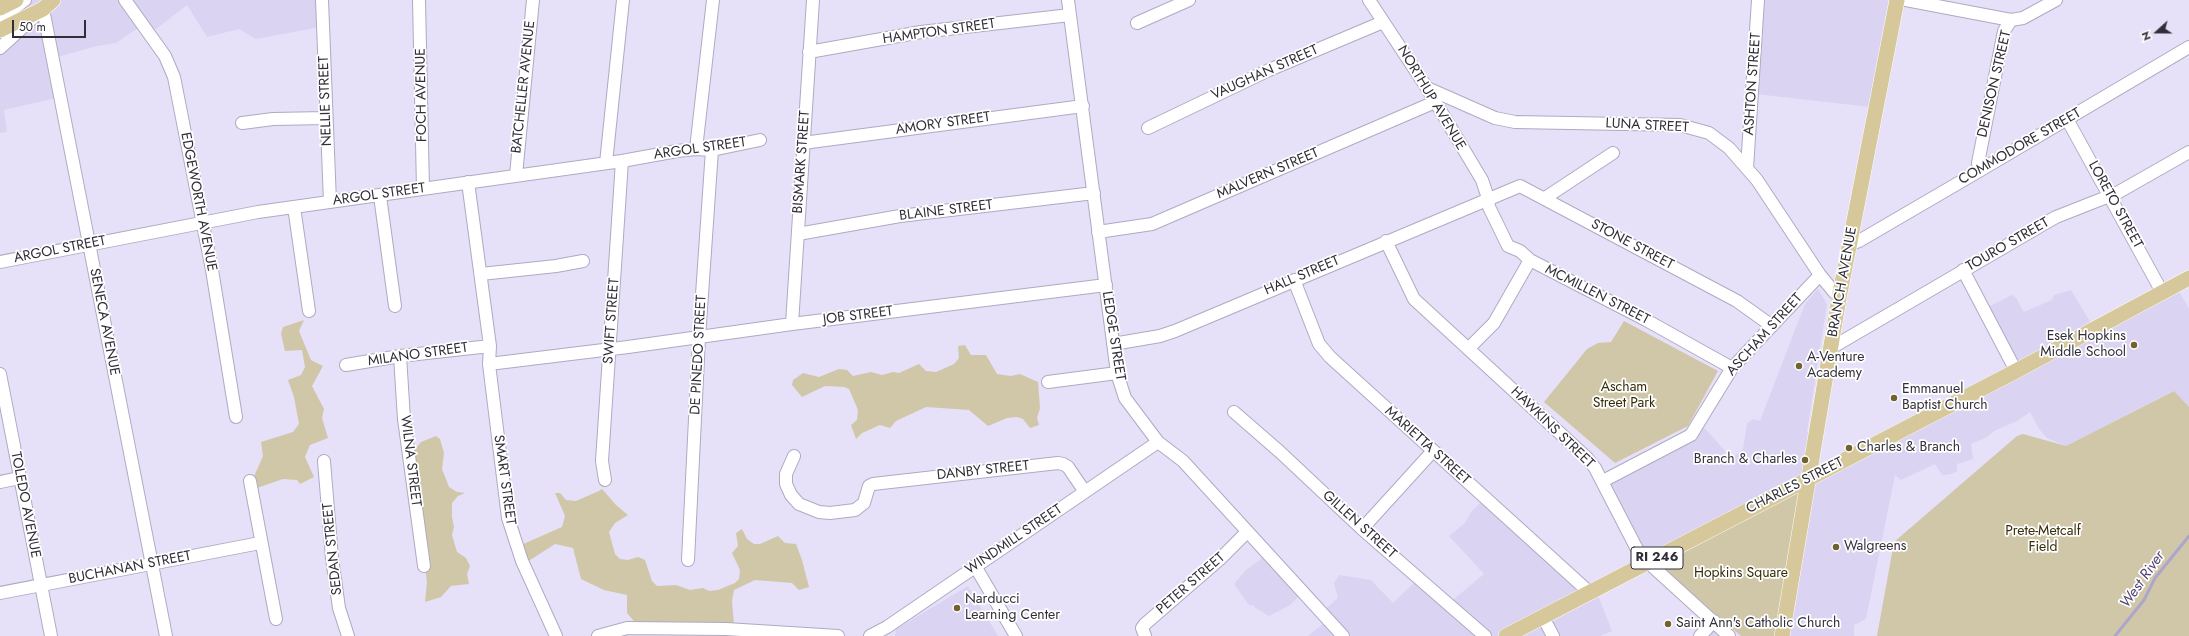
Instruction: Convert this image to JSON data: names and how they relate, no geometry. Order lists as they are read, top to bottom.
{
  "streets": {
    "main road": ["BRANCH AVENUE", "CHARLES STREET", "RI 246"],
    "street": [
      "HAMPTON STREET",
      "VAUGHAN STREET",
      "ASHTON STREET",
      "DENISON STREET",
      "BATCHELLER AVENUE",
      "FOCH AVENUE",
      "NORTHUP AVENUE",
      "NELLIE STREET",
      "AMORY STREET",
      "LUNA STREET",
      "COMMODORE STREET",
      "ARGOL STREET",
      "BISMARK STREET",
      "MALVERN STREET",
      "EDGEWORTH AVENUE",
      "LORETO STREET",
      "BLAINE STREET",
      "STONE STREET",
      "TOURO STREET",
      "HALL STREET",
      "MCMILLEN STREET",
      "JOB STREET",
      "SWIFT STREET",
      "SENECA AVENUE",
      "ASCHAM STREET",
      "LEDGE STREET",
      "MILANO STREET",
      "DE PINEDO STREET",
      "HAWKINS STREET",
      "MARIETTA STREET",
      "WILNA STREET",
      "DANBY STREET",
      "SMART STREET",
      "TOLEDO AVENUE",
      "GILLEN STREET",
      "WINDMILL STREET",
      "SEDAN STREET",
      "BUCHANAN STREET",
      "PETER STREET"
    ]
  },
  "crossings": [
    ["HAMPTON STREET", "BISMARK STREET"],
    ["HAMPTON STREET", "LEDGE STREET"],
    ["VAUGHAN STREET", "NORTHUP AVENUE"],
    ["ASHTON STREET", "LUNA STREET"],
    ["DENISON STREET", "COMMODORE STREET"],
    ["BATCHELLER AVENUE", "ARGOL STREET"],
    ["FOCH AVENUE", "ARGOL STREET"],
    ["NORTHUP AVENUE", "LUNA STREET"],
    ["NORTHUP AVENUE", "MALVERN STREET"],
    ["NORTHUP AVENUE", "STONE STREET"],
    ["NORTHUP AVENUE", "HALL STREET"],
    ["NORTHUP AVENUE", "MCMILLEN STREET"],
    ["NELLIE STREET", "ARGOL STREET"],
    ["AMORY STREET", "BISMARK STREET"],
    ["AMORY STREET", "LEDGE STREET"],
    ["LUNA STREET", "BRANCH AVENUE"],
    ["LUNA STREET", "ASCHAM STREET"],
    ["COMMODORE STREET", "LORETO STREET"],
    ["COMMODORE STREET", "BRANCH AVENUE"],
    ["ARGOL STREET", "EDGEWORTH AVENUE"],
    ["ARGOL STREET", "SWIFT STREET"],
    ["ARGOL STREET", "SENECA AVENUE"],
    ["ARGOL STREET", "DE PINEDO STREET"],
    ["BISMARK STREET", "BLAINE STREET"],
    ["BISMARK STREET", "JOB STREET"],
    ["MALVERN STREET", "LEDGE STREET"],
    ["LORETO STREET", "TOURO STREET"],
    ["LORETO STREET", "CHARLES STREET"],
    ["BLAINE STREET", "LEDGE STREET"],
    ["STONE STREET", "HALL STREET"],
    ["STONE STREET", "MCMILLEN STREET"],
    ["STONE STREET", "ASCHAM STREET"],
    ["TOURO STREET", "BRANCH AVENUE"],
    ["HALL STREET", "MCMILLEN STREET"],
    ["HALL STREET", "LEDGE STREET"],
    ["HALL STREET", "HAWKINS STREET"],
    ["HALL STREET", "MARIETTA STREET"],
    ["BRANCH AVENUE", "CHARLES STREET"],
    ["MCMILLEN STREET", "ASCHAM STREET"],
    ["JOB STREET", "SWIFT STREET"],
    ["JOB STREET", "LEDGE STREET"],
    ["JOB STREET", "DE PINEDO STREET"],
    ["SENECA AVENUE", "BUCHANAN STREET"],
    ["ASCHAM STREET", "HAWKINS STREET"],
    ["LEDGE STREET", "WINDMILL STREET"],
    ["LEDGE STREET", "PETER STREET"],
    ["MILANO STREET", "WILNA STREET"],
    ["MILANO STREET", "SMART STREET"],
    ["HAWKINS STREET", "CHARLES STREET"],
    ["MARIETTA STREET", "CHARLES STREET"],
    ["DANBY STREET", "WINDMILL STREET"],
    ["TOLEDO AVENUE", "BUCHANAN STREET"]
  ],
  "water": ["West River"],
  "parks": ["Ascham Street Park", "Prete-Metcalf Field", "Hopkins Square"],
  "places": [
    "Esek Hopkins Middle School",
    "A-Venture Academy",
    "Emmanuel Baptist Church",
    "Charles & Branch",
    "Branch & Charles",
    "Walgreens",
    "Narducci Learning Center",
    "Saint Ann's Catholic Church"
  ],
  "scale_bar": "50 m",
  "north": "left"
}
